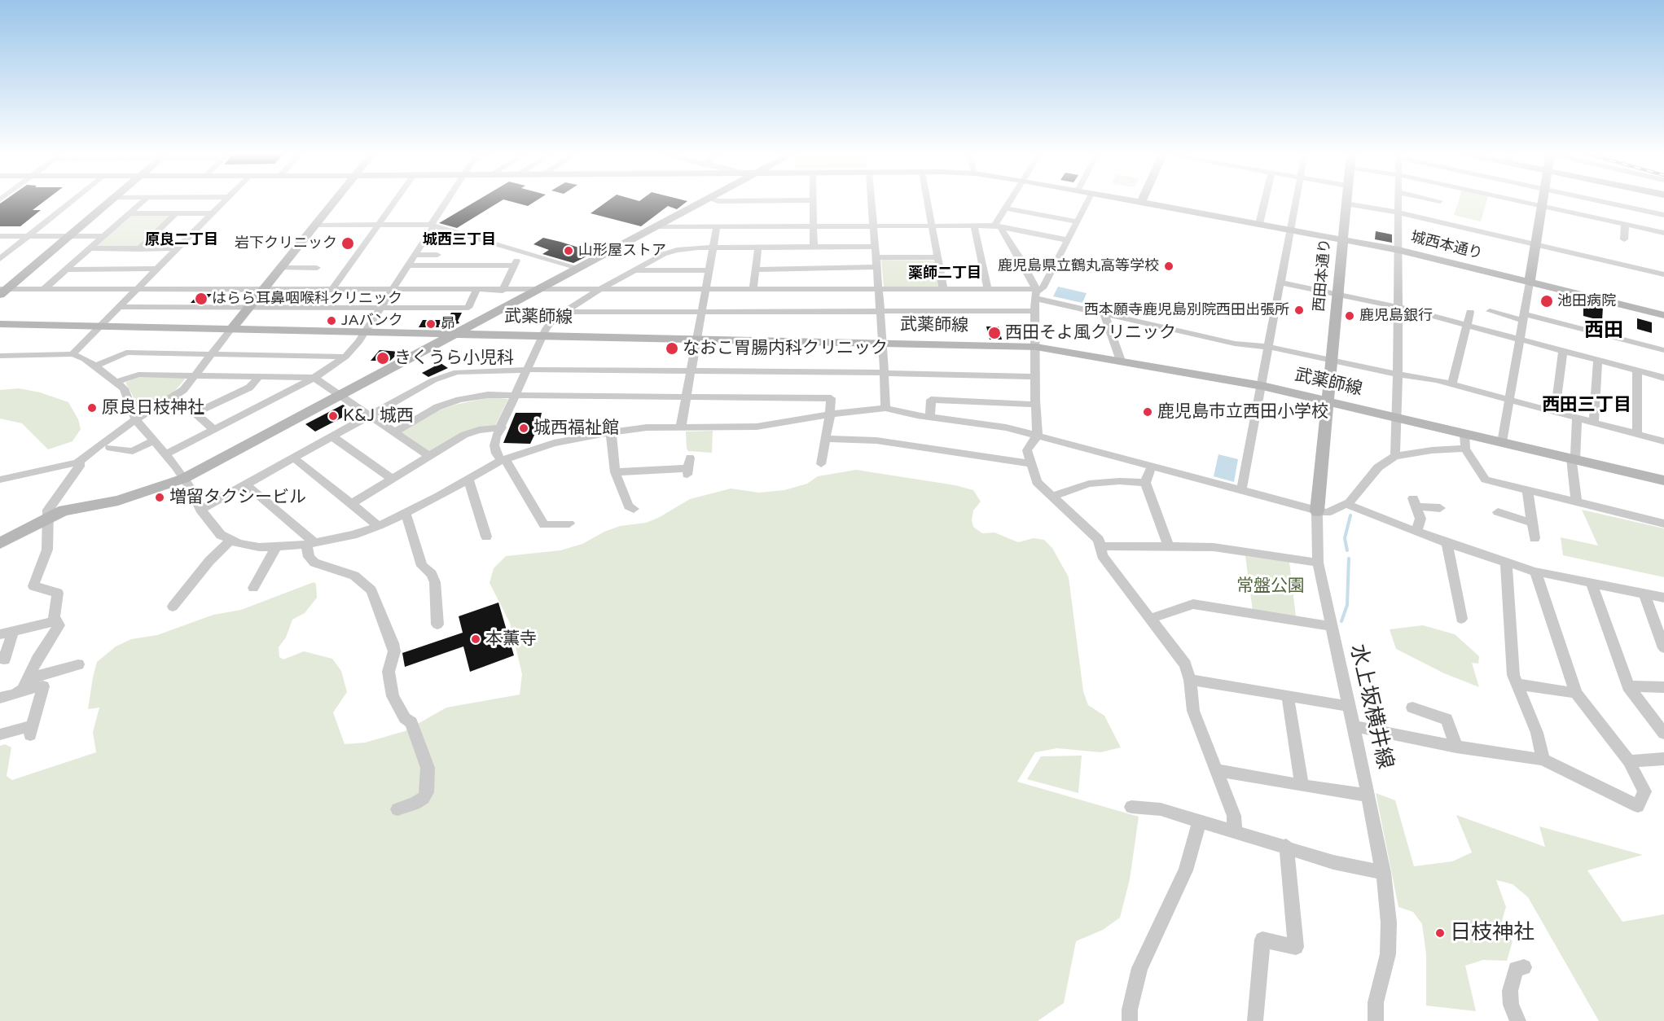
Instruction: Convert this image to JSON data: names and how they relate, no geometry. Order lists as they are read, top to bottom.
{
  "streets": {
    "street": [
      "城西本通り",
      "西田本通り",
      "武薬師線",
      "水上坂横井線"
    ]
  },
  "crossings": [
    ["城西本通り", "西田本通り"],
    ["西田本通り", "武薬師線"],
    ["西田本通り", "水上坂横井線"],
    ["武薬師線", "水上坂横井線"]
  ],
  "districts": [
    "原良二丁目",
    "城西三丁目",
    "薬師二丁目",
    "西田",
    "西田三丁目"
  ],
  "parks": ["常盤公園"],
  "places": [
    "岩下クリニック",
    "山形屋ストア",
    "鹿児島県立鶴丸高等学校",
    "はらら耳鼻咽喉科クリニック",
    "池田病院",
    "西本願寺鹿児島別院西田出張所",
    "鹿児島銀行",
    "JAバンク",
    "昴",
    "西田そよ風クリニック",
    "なおこ胃腸内科クリニック",
    "きくうら小児科",
    "原良日枝神社",
    "鹿児島市立西田小学校",
    "K&J 城西",
    "城西福祉館",
    "増留タクシービル",
    "本薫寺",
    "日枝神社"
  ]
}
